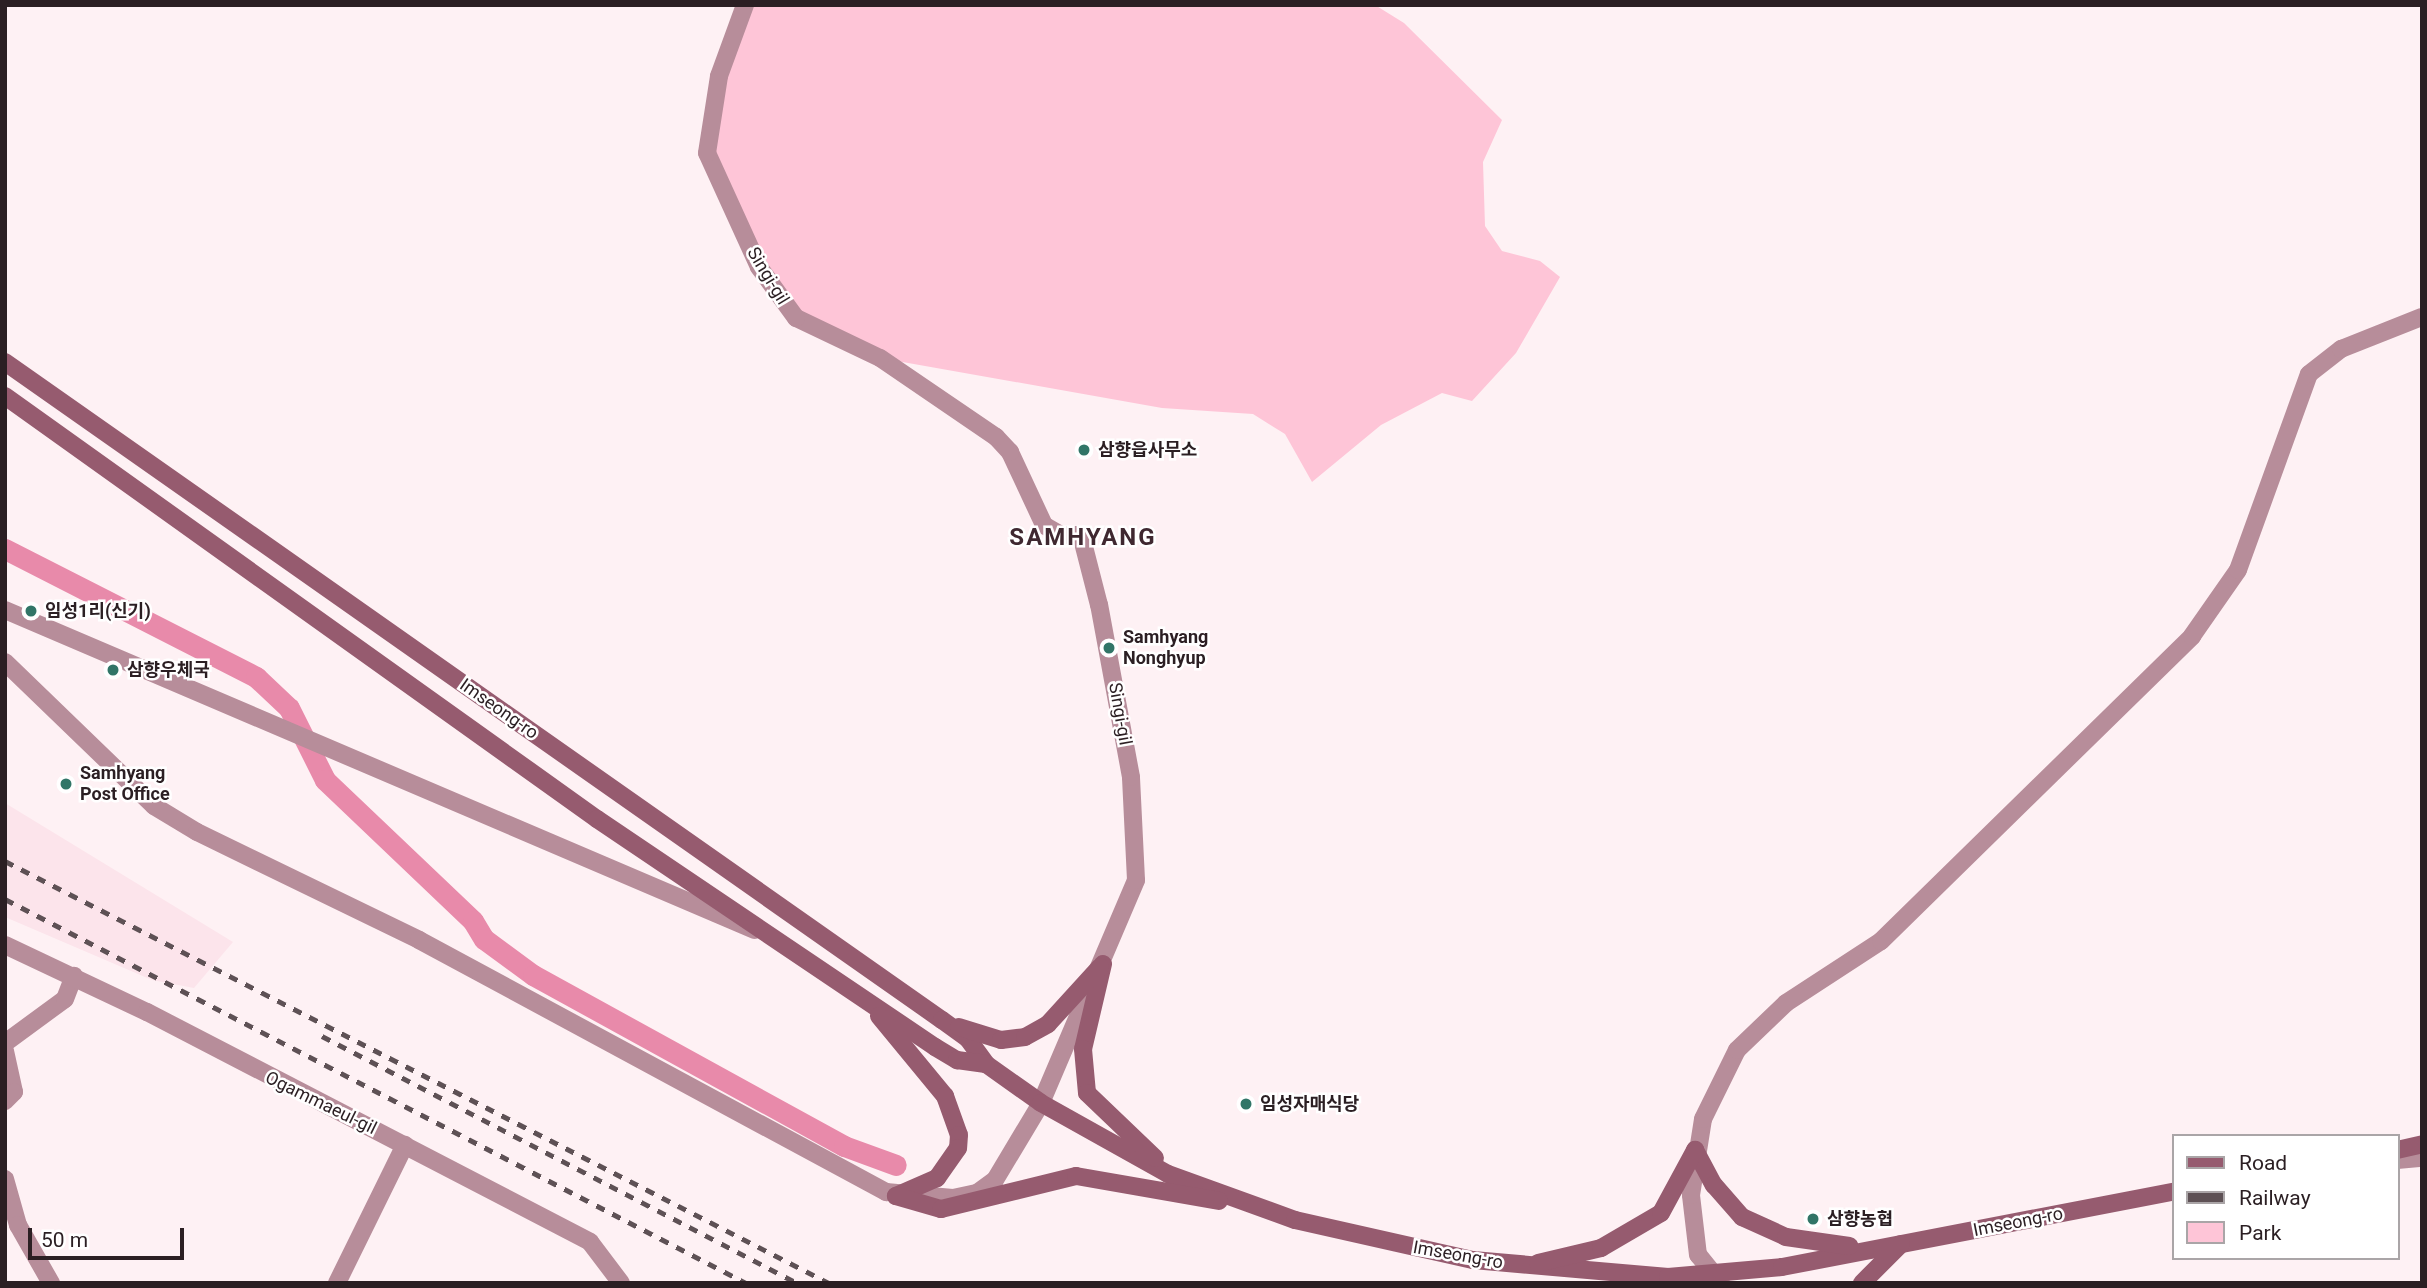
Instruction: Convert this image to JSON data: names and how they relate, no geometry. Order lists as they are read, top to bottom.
{
  "streets": {
    "main road": ["Imseong-ro"],
    "street": ["Singi-gil", "Ogammaeul-gil"]
  },
  "crossings": [
    ["Singi-gil", "Imseong-ro"]
  ],
  "districts": ["SAMHYANG"],
  "places": [
    "삼향읍사무소",
    "임성1리(신기)",
    "Samhyang Nonghyup",
    "삼향우체국",
    "Samhyang Post Office",
    "임성자매식당",
    "삼향농협"
  ],
  "legend": ["Road", "Railway", "Park"],
  "scale_bar": "50 m"
}
